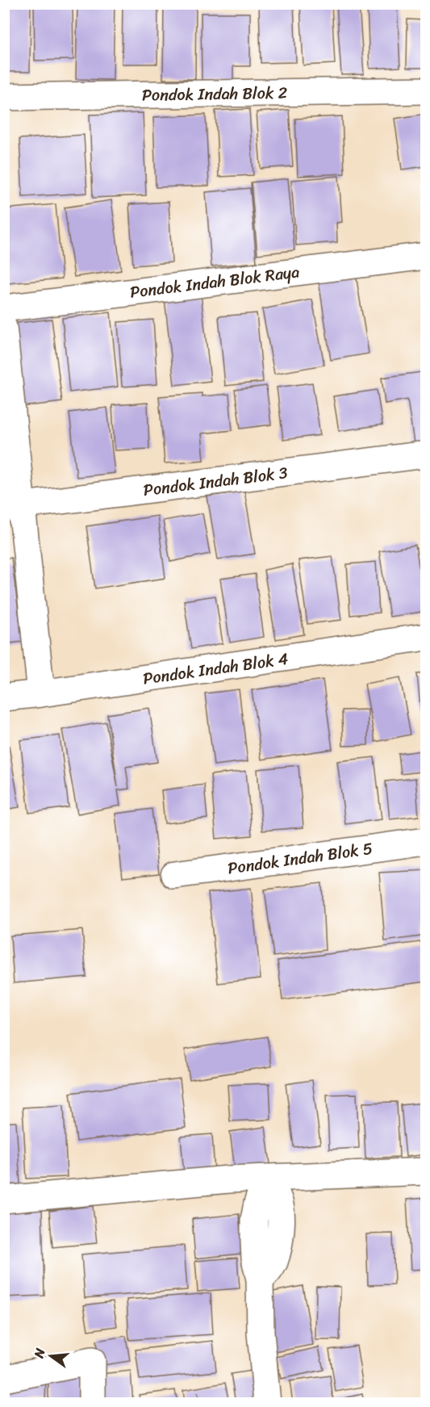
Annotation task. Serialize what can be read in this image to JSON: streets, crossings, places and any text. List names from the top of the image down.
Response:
{
  "streets": {
    "street": [
      "Pondok Indah Blok 2",
      "Pondok Indah Blok Raya",
      "Pondok Indah Blok 3",
      "Pondok Indah Blok 4",
      "Pondok Indah Blok 5"
    ]
  },
  "north": "left"
}
